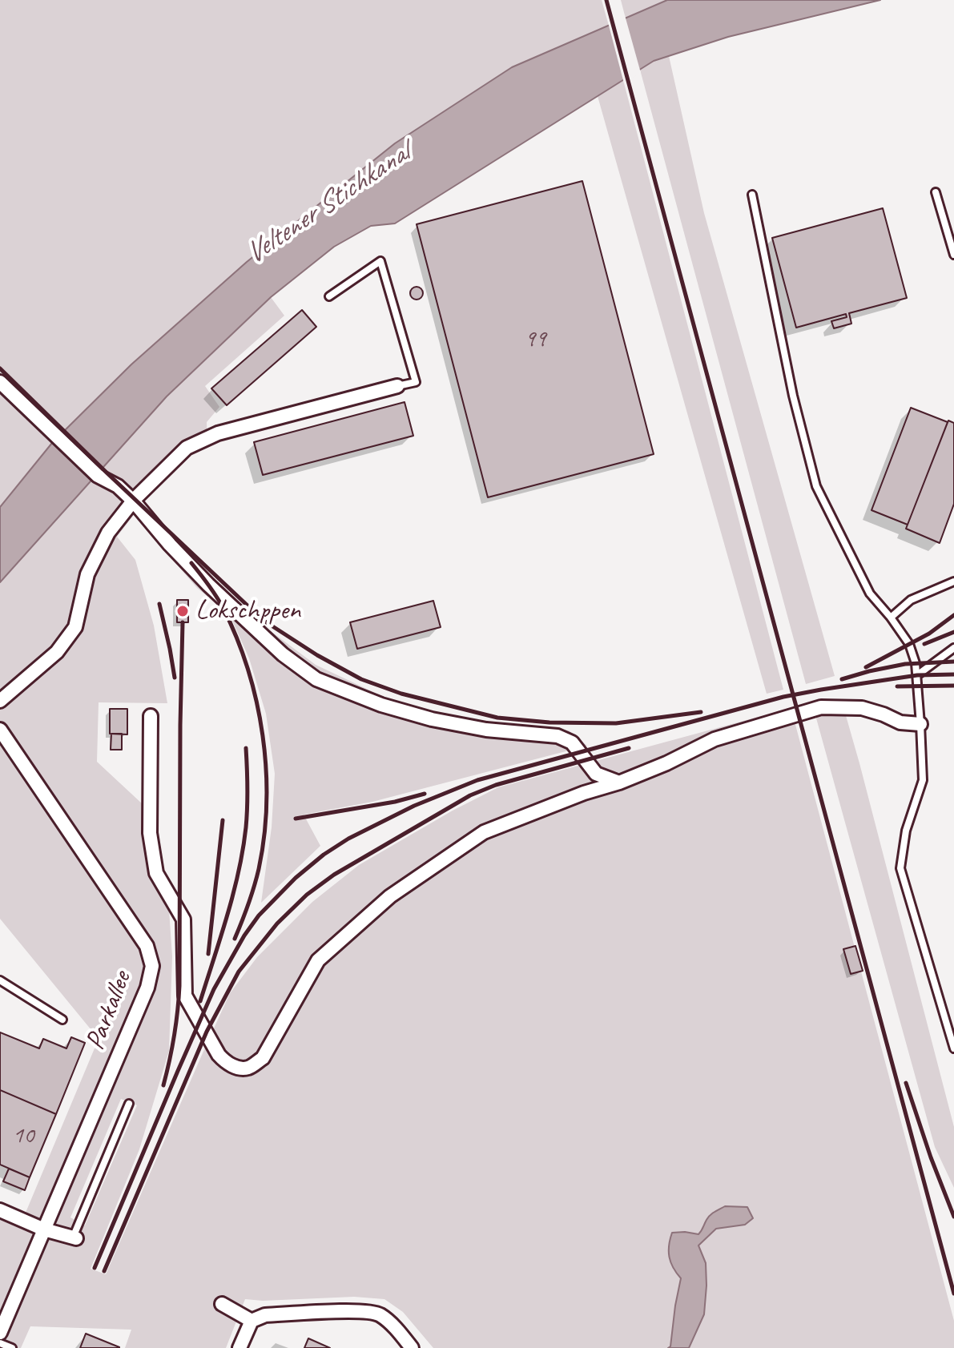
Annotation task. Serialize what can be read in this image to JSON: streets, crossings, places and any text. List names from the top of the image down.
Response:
{
  "streets": {
    "street": ["Parkallee"]
  },
  "water": ["Veltener Stichkanal"],
  "places": ["Lokschppen"],
  "house_numbers": ["99", "10"]
}
